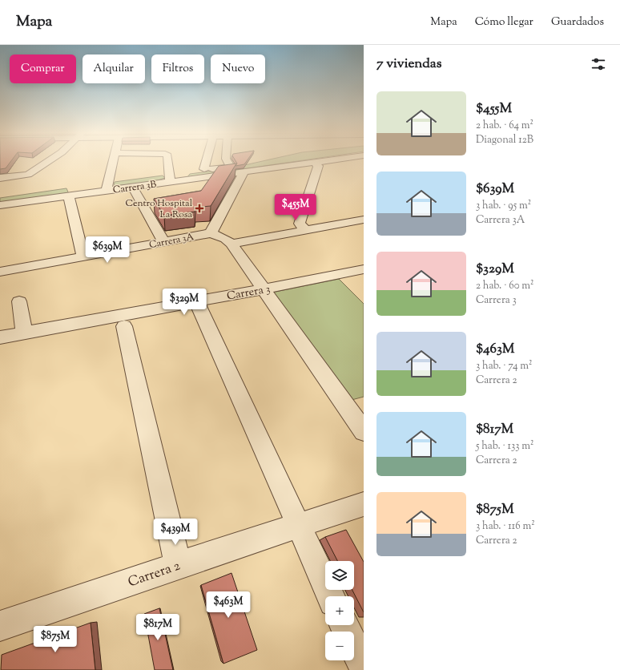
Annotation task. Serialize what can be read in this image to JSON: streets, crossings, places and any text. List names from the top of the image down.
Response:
{
  "streets": {
    "street": [
      "Carrera 3B",
      "Carrera 3A",
      "Carrera 3",
      "Carrera 2"
    ]
  },
  "places": {
    "health": ["Centro Hospital La Rosa"]
  },
  "page": {
    "header": "Mapa",
    "nav": ["Mapa", "Cómo llegar", "Guardados"],
    "heading": "7 viviendas",
    "chip": [
      "Comprar",
      "Alquilar",
      "Filtros",
      "Nuevo"
    ],
    "list": [
      {
        "name": "$455M",
        "note": "2 hab. · 64 m² · Diagonal 12B"
      },
      {
        "name": "$639M",
        "note": "3 hab. · 95 m² · Carrera 3A"
      },
      {
        "name": "$329M",
        "note": "2 hab. · 60 m² · Carrera 3"
      },
      {
        "name": "$463M",
        "note": "3 hab. · 74 m² · Carrera 2"
      },
      {
        "name": "$817M",
        "note": "5 hab. · 133 m² · Carrera 2"
      },
      {
        "name": "$875M",
        "note": "3 hab. · 116 m² · Carrera 2"
      }
    ],
    "price": [
      "$455M",
      "$639M",
      "$329M",
      "$439M",
      "$463M",
      "$817M",
      "$875M"
    ],
    "map_buttons": ["+", "−"]
  }
}
